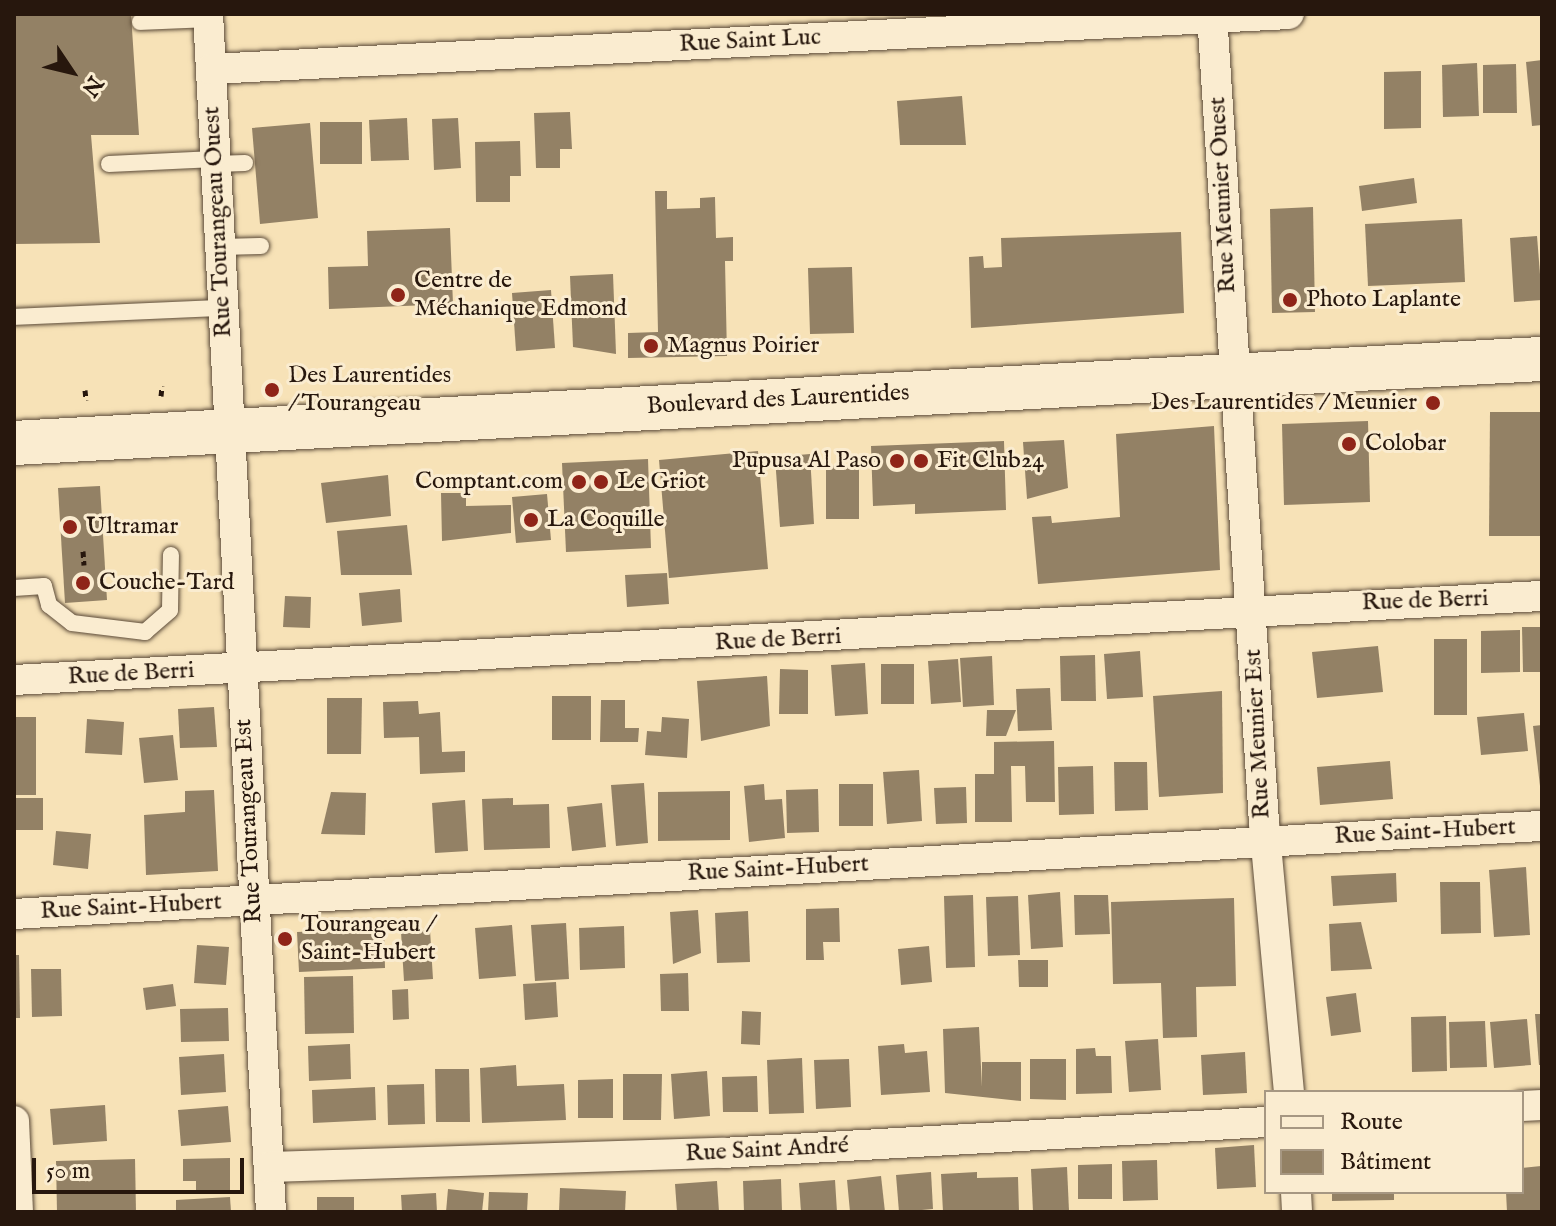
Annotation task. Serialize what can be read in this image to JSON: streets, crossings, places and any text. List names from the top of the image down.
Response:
{
  "streets": {
    "main road": ["Boulevard des Laurentides"],
    "street": [
      "Rue Saint Luc",
      "Rue Meunier Ouest",
      "Rue Tourangeau Ouest",
      "Rue de Berri",
      "Rue Meunier Est",
      "Rue Tourangeau Est",
      "Rue Saint-Hubert",
      "Rue Saint André"
    ]
  },
  "crossings": [
    ["Rue Saint Luc", "Rue Meunier Ouest"],
    ["Rue Saint Luc", "Rue Tourangeau Ouest"],
    ["Rue Meunier Ouest", "Boulevard des Laurentides"],
    ["Rue Meunier Ouest", "Rue Meunier Est"],
    ["Rue Tourangeau Ouest", "Boulevard des Laurentides"],
    ["Rue Tourangeau Ouest", "Rue Tourangeau Est"],
    ["Boulevard des Laurentides", "Rue Meunier Est"],
    ["Boulevard des Laurentides", "Rue Tourangeau Est"],
    ["Rue de Berri", "Rue Meunier Est"],
    ["Rue de Berri", "Rue Tourangeau Est"],
    ["Rue Meunier Est", "Rue Saint-Hubert"],
    ["Rue Tourangeau Est", "Rue Saint-Hubert"],
    ["Rue Tourangeau Est", "Rue Saint André"]
  ],
  "places": [
    "Centre de Méchanique Edmond",
    "Photo Laplante",
    "Magnus Poirier",
    "Des Laurentides / Tourangeau",
    "Des Laurentides / Meunier",
    "Colobar",
    "Pupusa Al Paso",
    "Fit Club24",
    "Comptant.com",
    "Le Griot",
    "La Coquille",
    "Ultramar",
    "Couche-Tard",
    "Tourangeau / Saint-Hubert"
  ],
  "legend": ["Route", "Bâtiment"],
  "scale_bar": "50 m",
  "north": "bottom right"
}
